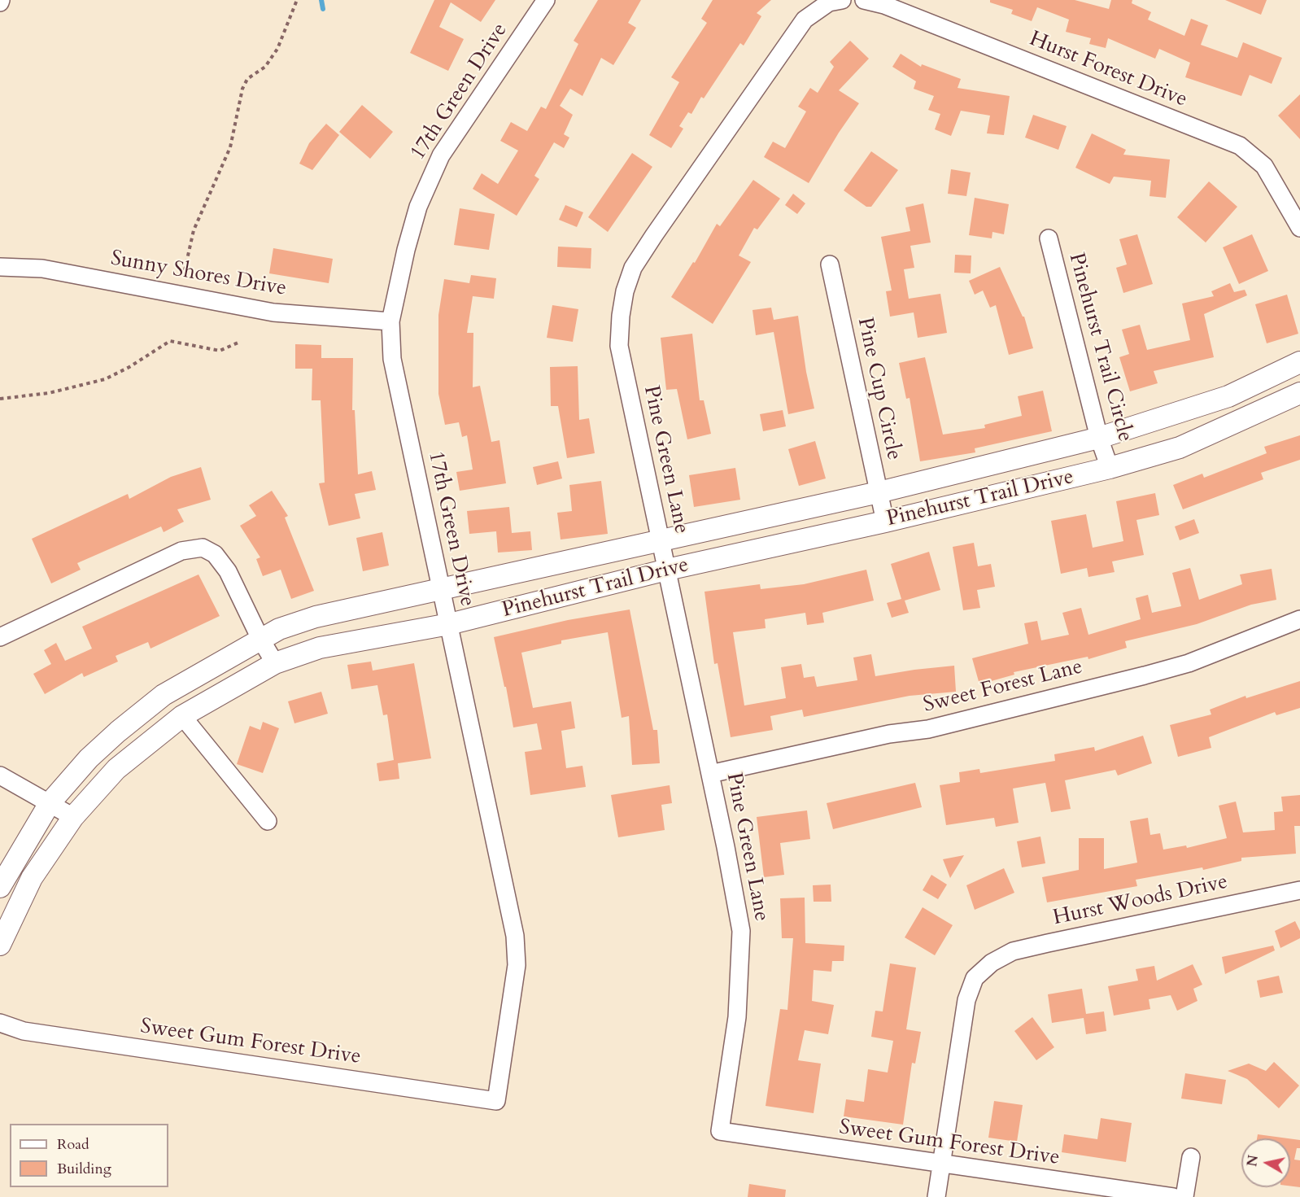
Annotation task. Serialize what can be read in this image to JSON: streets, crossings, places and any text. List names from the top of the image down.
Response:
{
  "streets": {
    "street": [
      "Hurst Forest Drive",
      "17th Green Drive",
      "Sunny Shores Drive",
      "Pinehurst Trail Circle",
      "Pine Cup Circle",
      "Pine Green Lane",
      "Pinehurst Trail Drive",
      "Sweet Forest Lane",
      "Hurst Woods Drive",
      "Sweet Gum Forest Drive"
    ]
  },
  "crossings": [
    ["17th Green Drive", "Sunny Shores Drive"],
    ["17th Green Drive", "Pinehurst Trail Drive"],
    ["17th Green Drive", "Sweet Gum Forest Drive"],
    ["Pinehurst Trail Circle", "Pinehurst Trail Drive"],
    ["Pine Cup Circle", "Pinehurst Trail Drive"],
    ["Pine Green Lane", "Pinehurst Trail Drive"],
    ["Pine Green Lane", "Sweet Forest Lane"],
    ["Pine Green Lane", "Sweet Gum Forest Drive"],
    ["Hurst Woods Drive", "Sweet Gum Forest Drive"]
  ],
  "legend": ["Road", "Building"],
  "north": "left"
}
